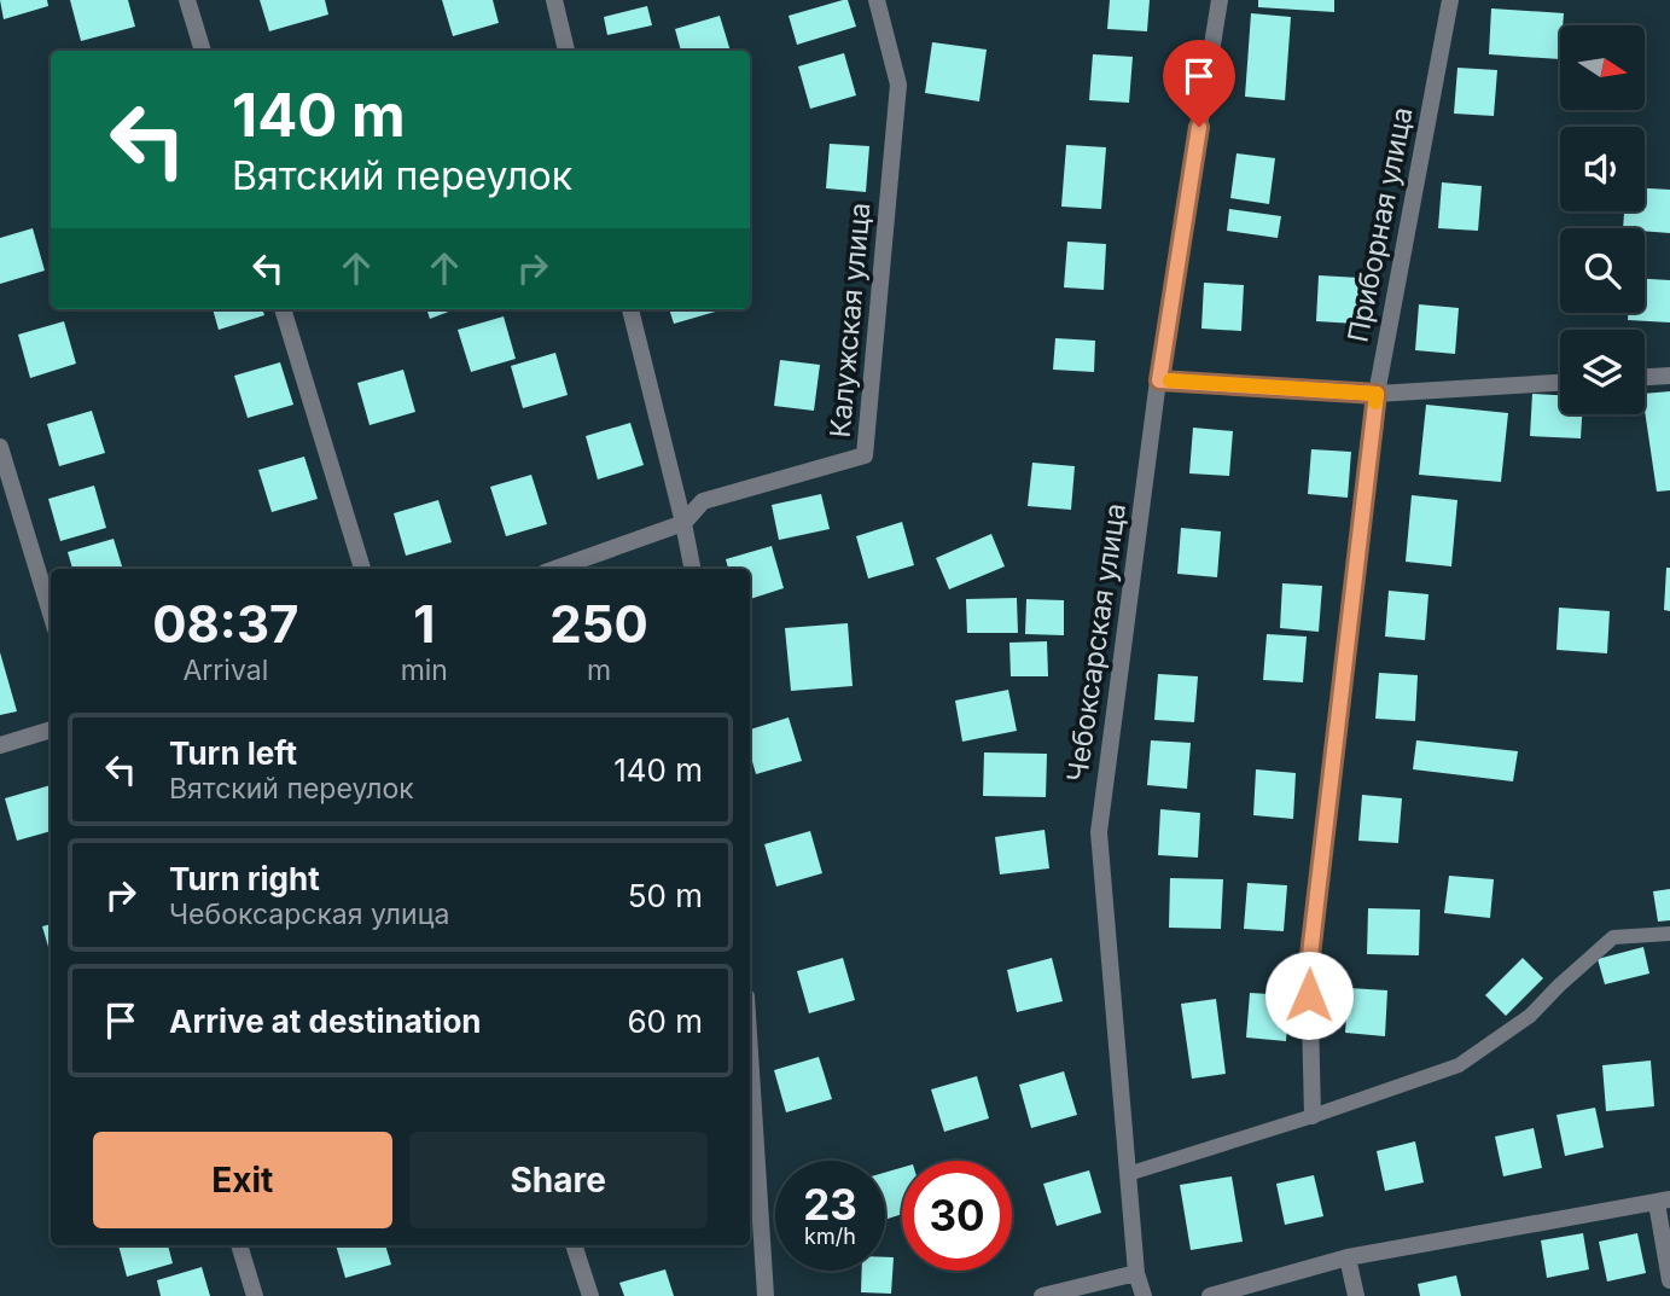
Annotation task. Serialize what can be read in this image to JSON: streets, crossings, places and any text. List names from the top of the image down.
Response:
{
  "streets": {
    "street": ["Приборная улица", "Калужская улица", "Чебоксарская улица"]
  },
  "north": "right",
  "page": {
    "turn": ["140 m", "Вятский переулок"],
    "eta": [
      "08:37",
      "Arrival",
      "1",
      "min",
      "250",
      "m"
    ],
    "list": [
      {
        "name": "Turn left",
        "note": "Вятский переулок",
        "value": "140 m"
      },
      {
        "name": "Turn right",
        "note": "Чебоксарская улица",
        "value": "50 m"
      },
      {
        "name": "Arrive at destination",
        "value": "60 m"
      }
    ],
    "buttons": ["Exit", "Share"],
    "speed": "23 km/h",
    "limit": "30"
  }
}
